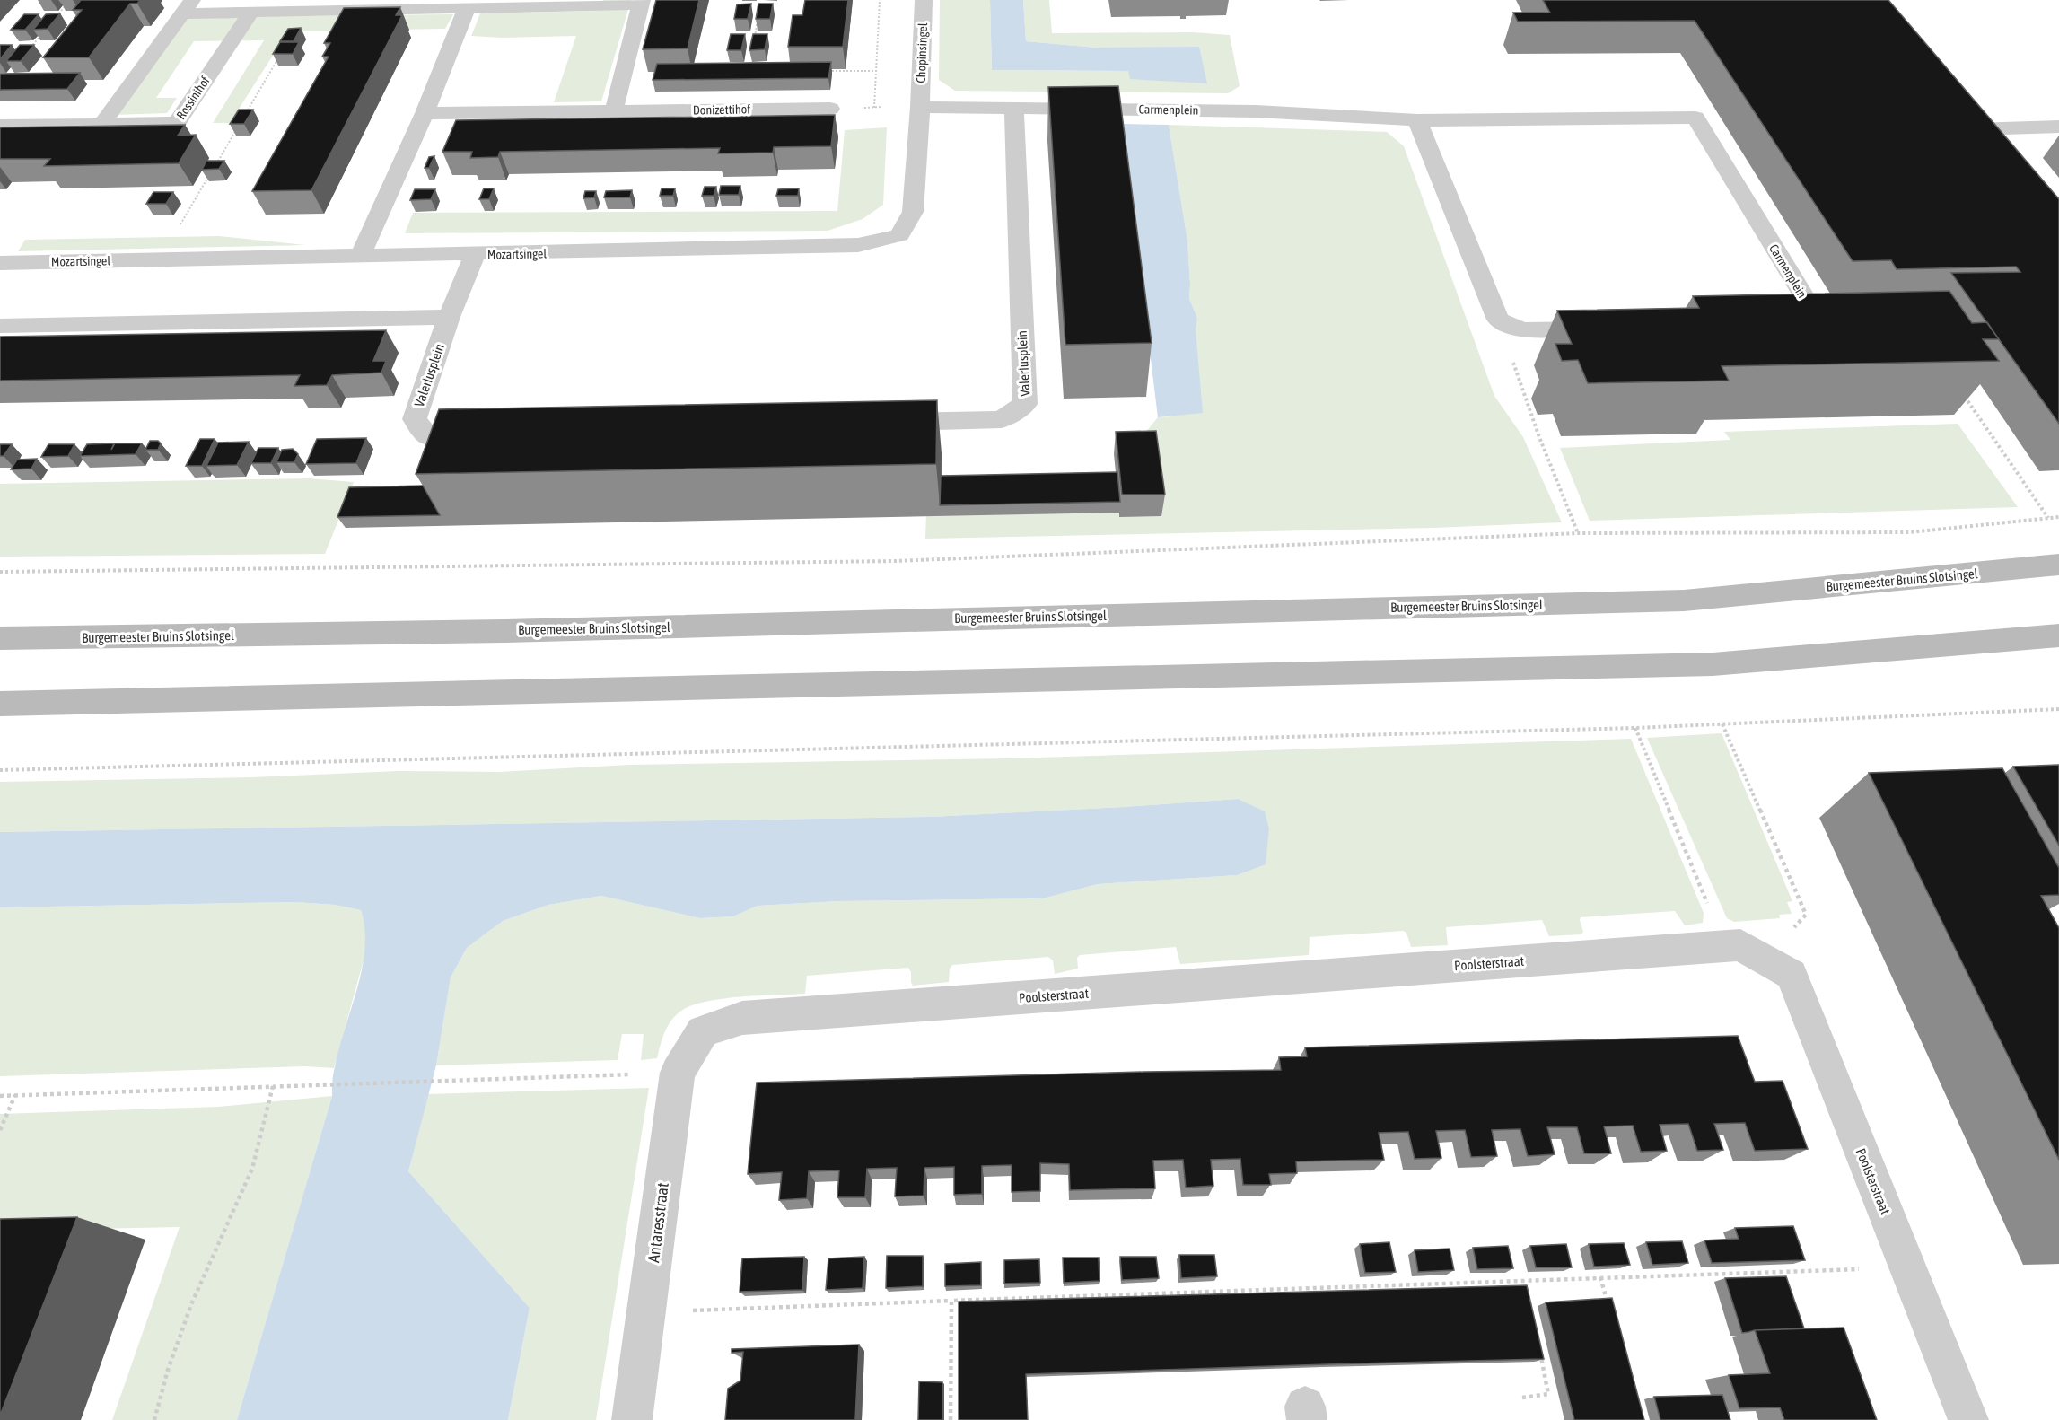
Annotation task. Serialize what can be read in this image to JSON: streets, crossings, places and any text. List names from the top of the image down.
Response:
{
  "streets": {
    "main road": ["Burgemeester Bruins Slotsingel"],
    "street": [
      "Chopinsingel",
      "Rossinihof",
      "Donizettihof",
      "Carmenplein",
      "Mozartsingel",
      "Valeriusplein",
      "Poolsterstraat",
      "Antaresstraat"
    ]
  },
  "crossings": [
    ["Chopinsingel", "Carmenplein"],
    ["Chopinsingel", "Mozartsingel"],
    ["Carmenplein", "Mozartsingel"],
    ["Carmenplein", "Valeriusplein"],
    ["Mozartsingel", "Valeriusplein"],
    ["Poolsterstraat", "Antaresstraat"]
  ]
}
